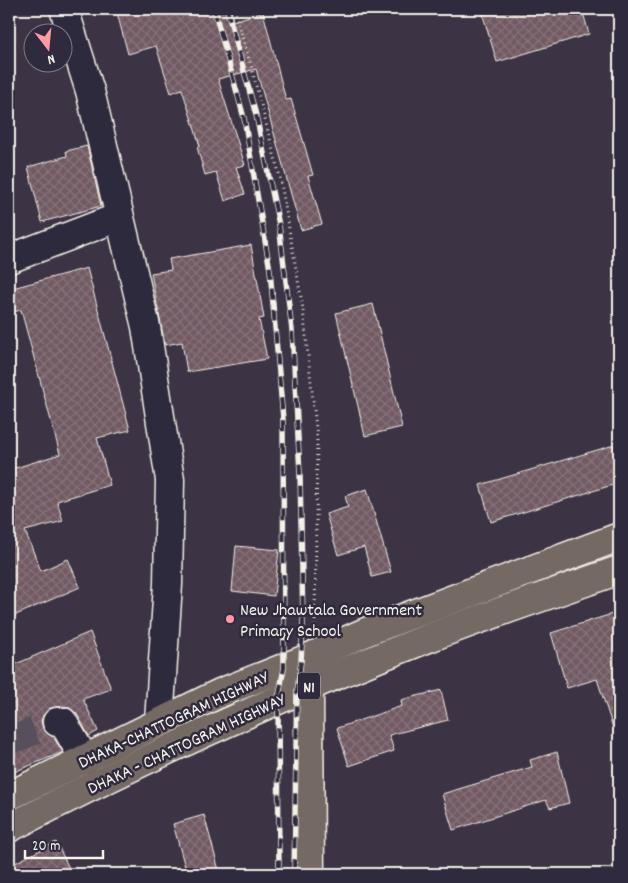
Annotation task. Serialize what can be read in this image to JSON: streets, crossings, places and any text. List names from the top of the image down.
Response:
{
  "streets": {
    "main road": ["N1", "DHAKA-CHATTOGRAM HIGHWAY", "DHAKA - CHATTOGRAM HIGHWAY"]
  },
  "places": ["New Jhawtala Government Primary School"],
  "scale_bar": "20 m",
  "north": "bottom"
}
